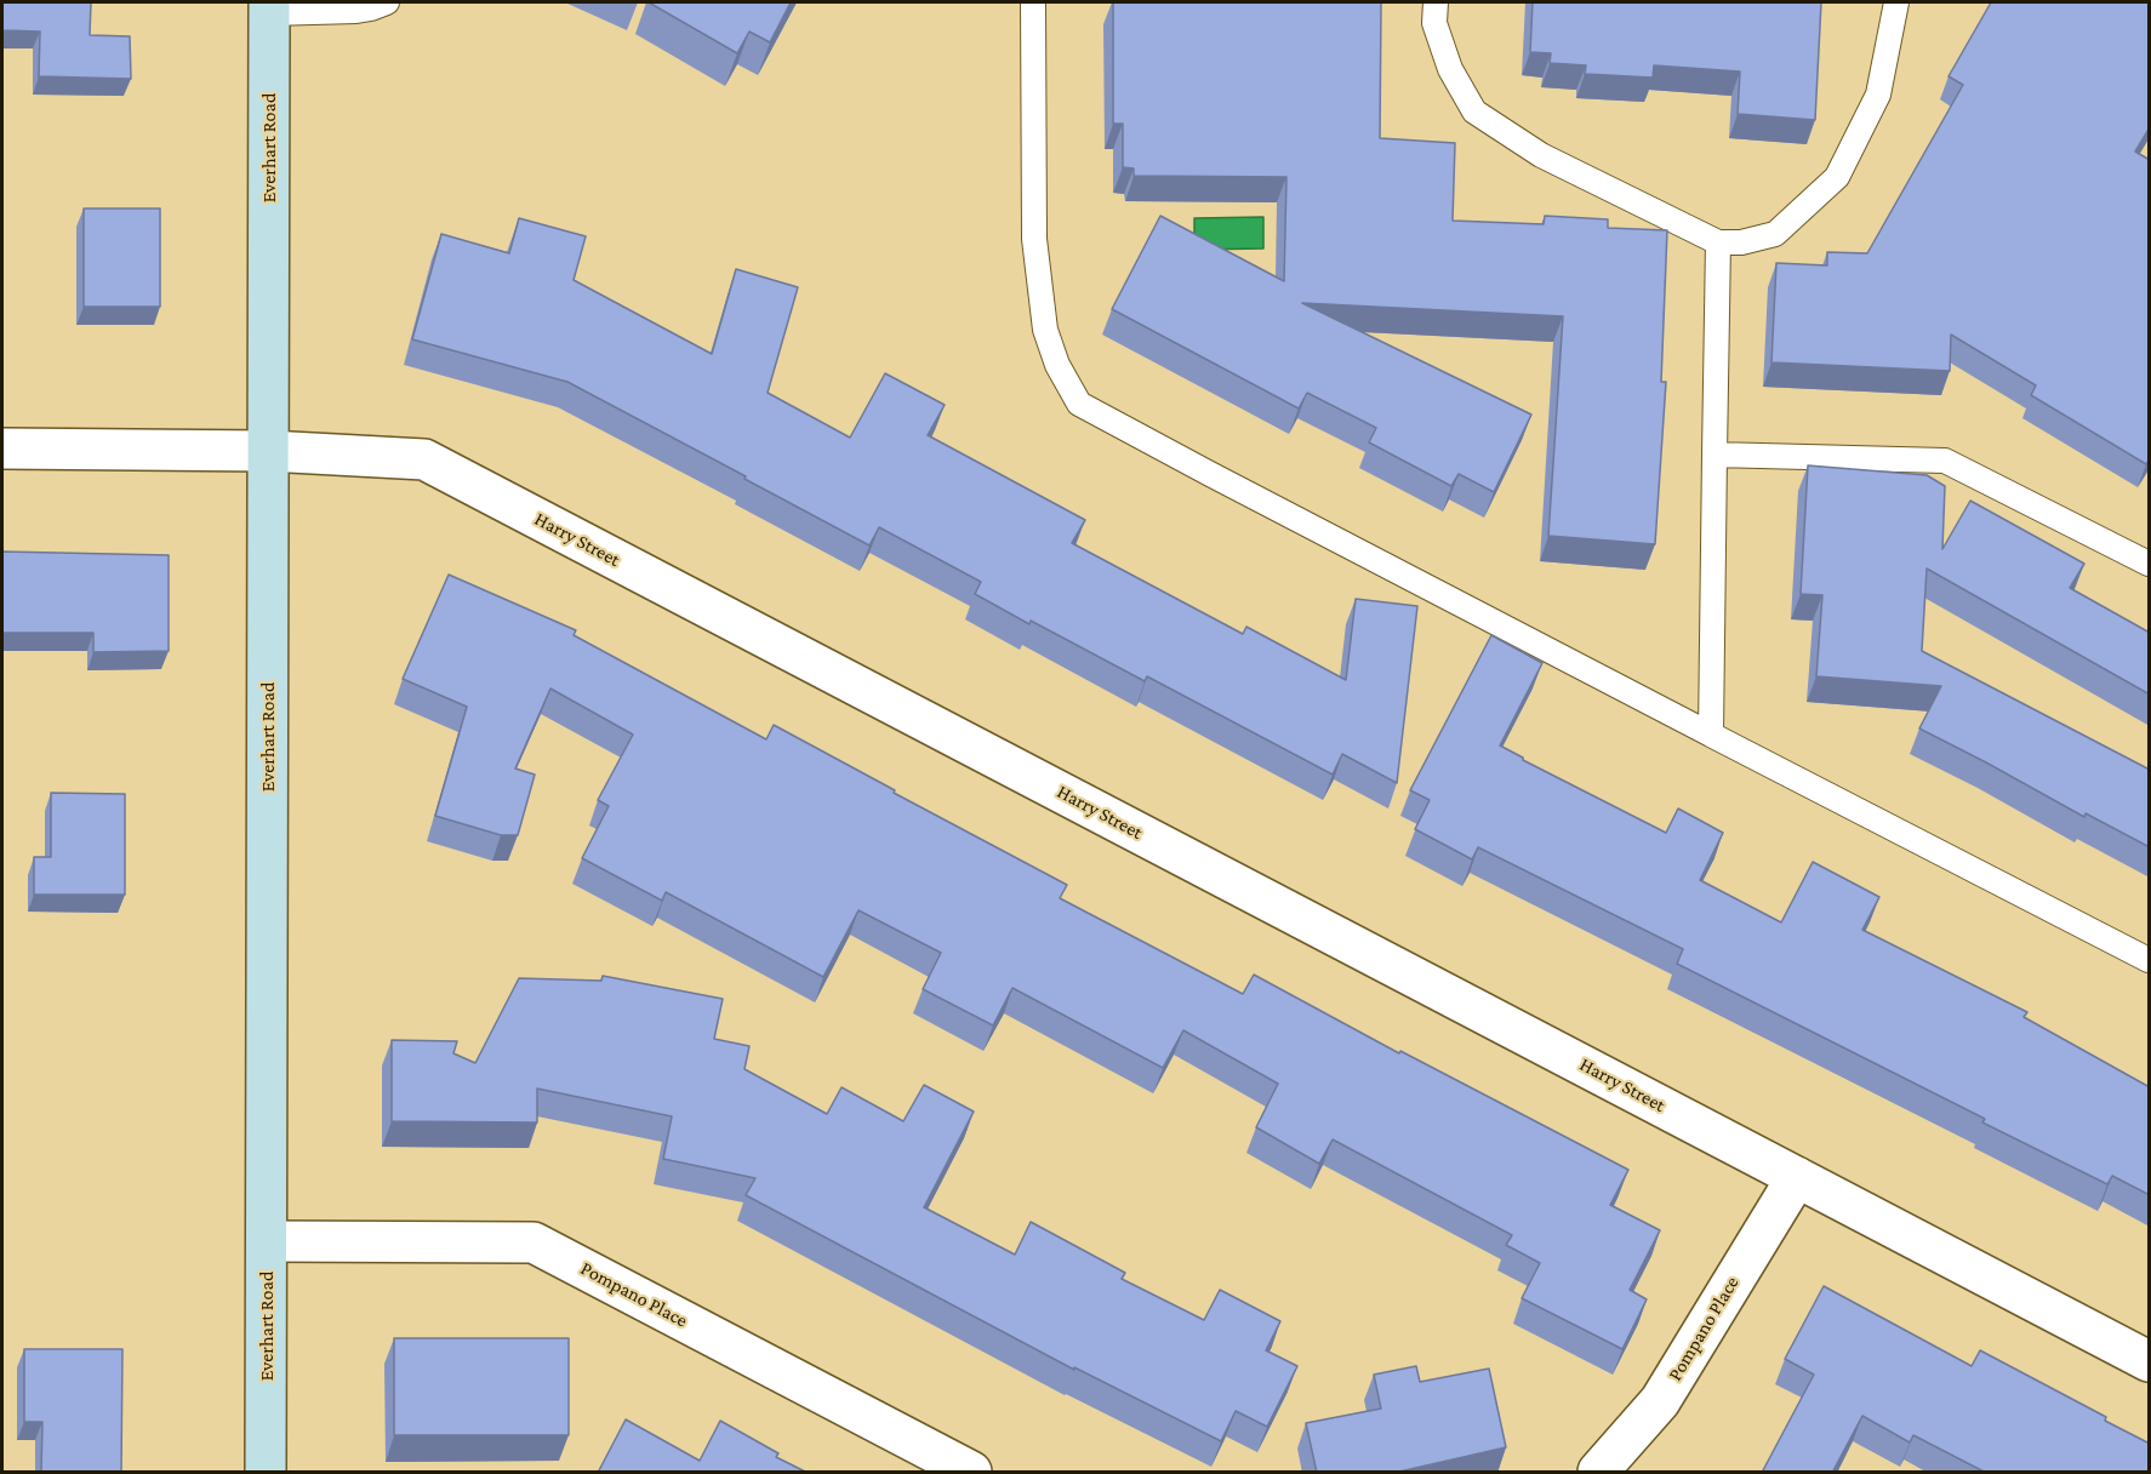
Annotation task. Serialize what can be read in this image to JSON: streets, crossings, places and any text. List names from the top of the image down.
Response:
{
  "streets": {
    "main road": ["Everhart Road"],
    "street": ["Harry Street", "Pompano Place"]
  },
  "crossings": [
    ["Everhart Road", "Harry Street"],
    ["Everhart Road", "Pompano Place"],
    ["Harry Street", "Pompano Place"]
  ]
}
